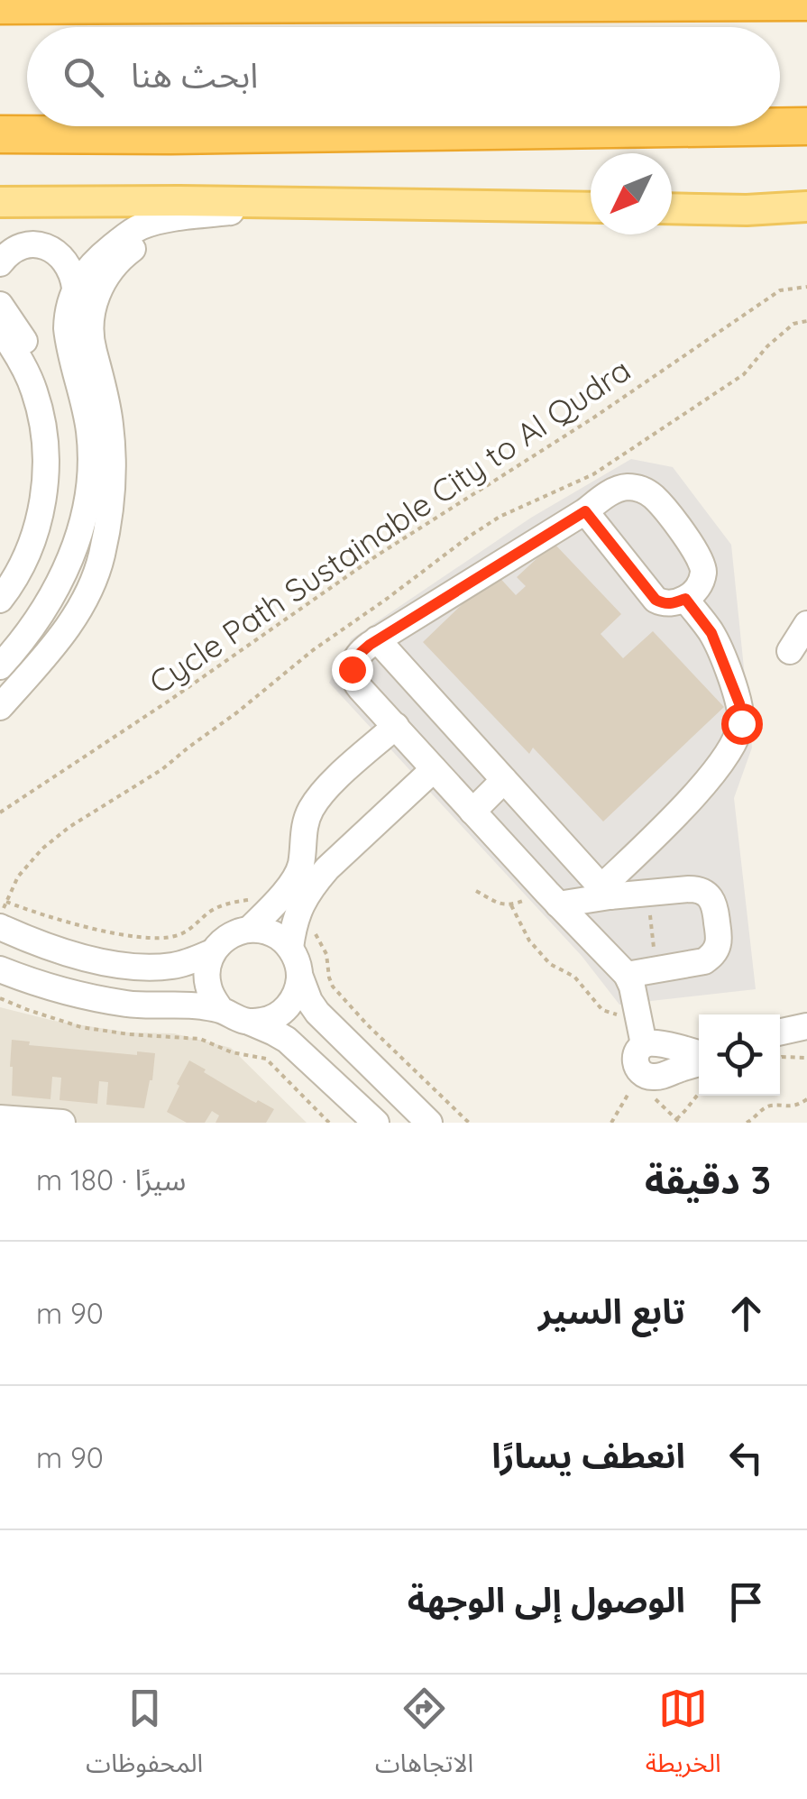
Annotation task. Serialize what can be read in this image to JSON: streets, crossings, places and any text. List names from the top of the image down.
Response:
{
  "streets": {
    "path": ["Cycle Path Sustainable City to Al Qudra"]
  },
  "north": "bottom left",
  "page": {
    "search": "ابحث هنا",
    "heading": ["3 دقيقة", "سيرًا · 180 m"],
    "list": [
      ["تابع السير", "90 m"],
      ["انعطف يسارًا", "90 m"],
      "الوصول إلى الوجهة"
    ],
    "nav": ["الخريطة", "الاتجاهات", "المحفوظات"]
  }
}
